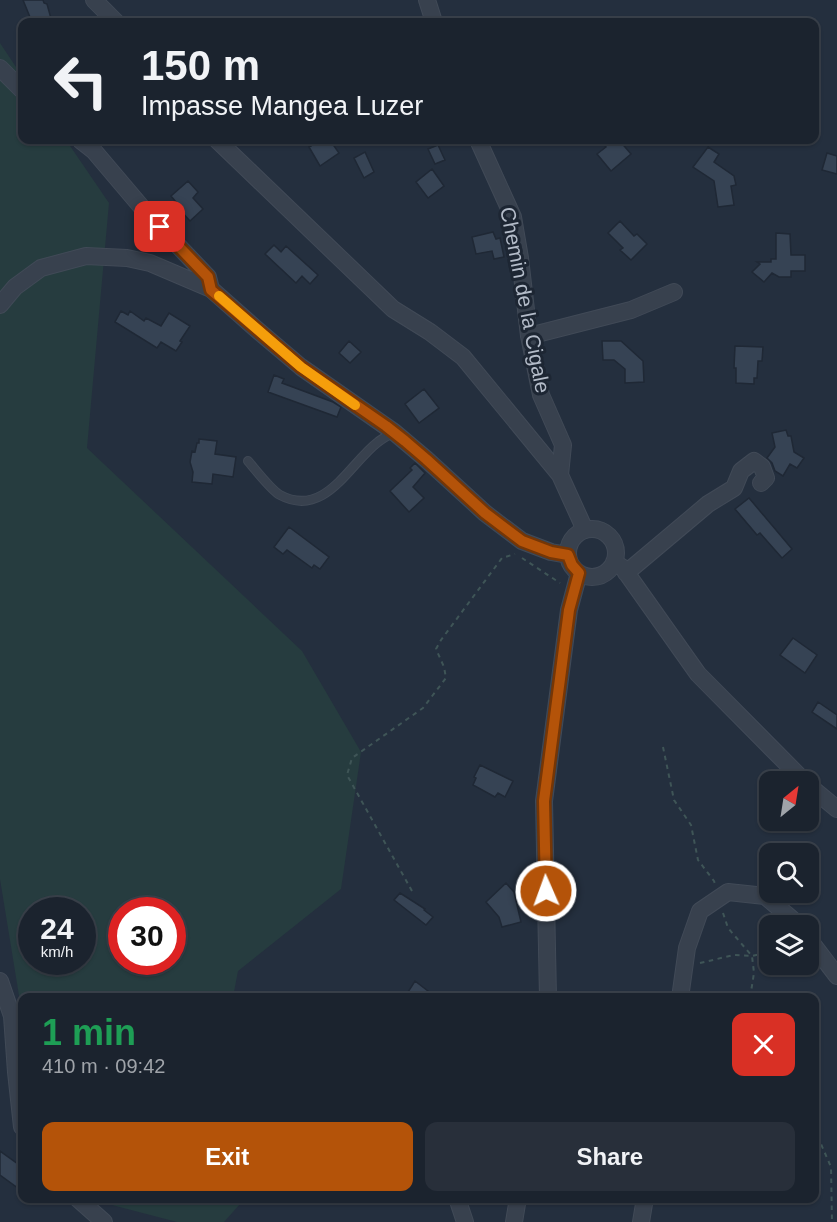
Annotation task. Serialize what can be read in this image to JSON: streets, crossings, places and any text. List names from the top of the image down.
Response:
{
  "streets": {
    "street": ["Chemin de la Cigale"]
  },
  "north": "top right",
  "page": {
    "turn": ["150 m", "Impasse Mangea Luzer"],
    "speed": "24 km/h",
    "limit": "30",
    "heading": ["1 min", "410 m · 09:42"],
    "buttons": ["Exit", "Share"]
  }
}
